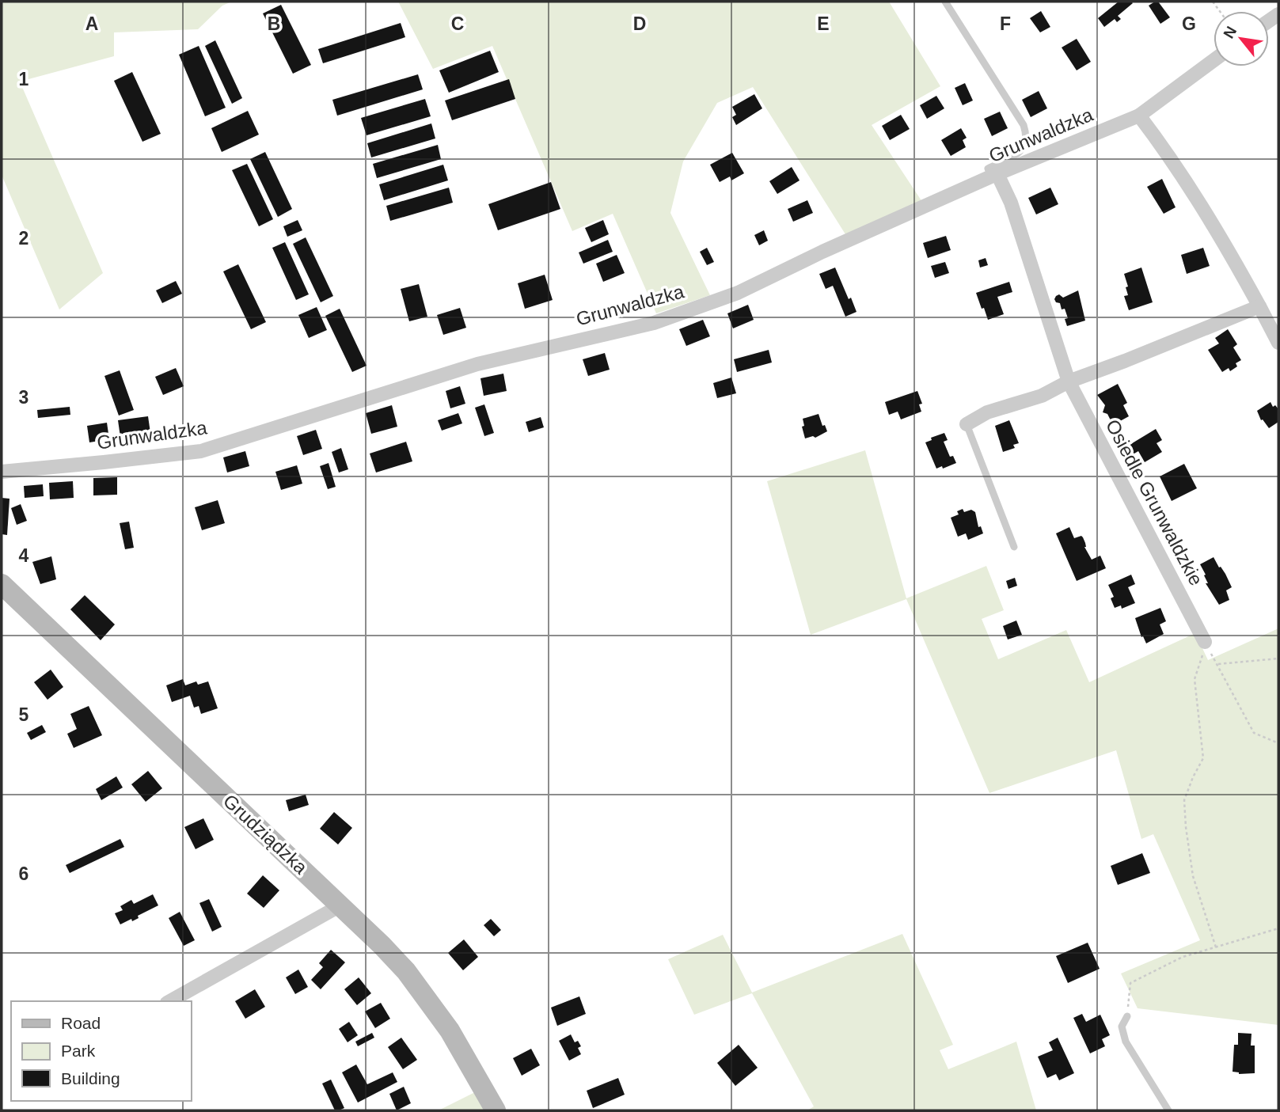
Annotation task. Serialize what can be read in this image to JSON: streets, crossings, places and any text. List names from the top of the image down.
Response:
{
  "streets": {
    "street": ["Grunwaldzka", "Osiedle Grunwaldzkie", "Grudziądzka"]
  },
  "crossings": [
    ["Grunwaldzka", "Osiedle Grunwaldzkie"]
  ],
  "legend": ["Road", "Park", "Building"],
  "north": "top left",
  "grid": {
    "columns": [
      "A",
      "B",
      "C",
      "D",
      "E",
      "F",
      "G"
    ],
    "rows": [
      "1",
      "2",
      "3",
      "4",
      "5",
      "6"
    ]
  }
}
